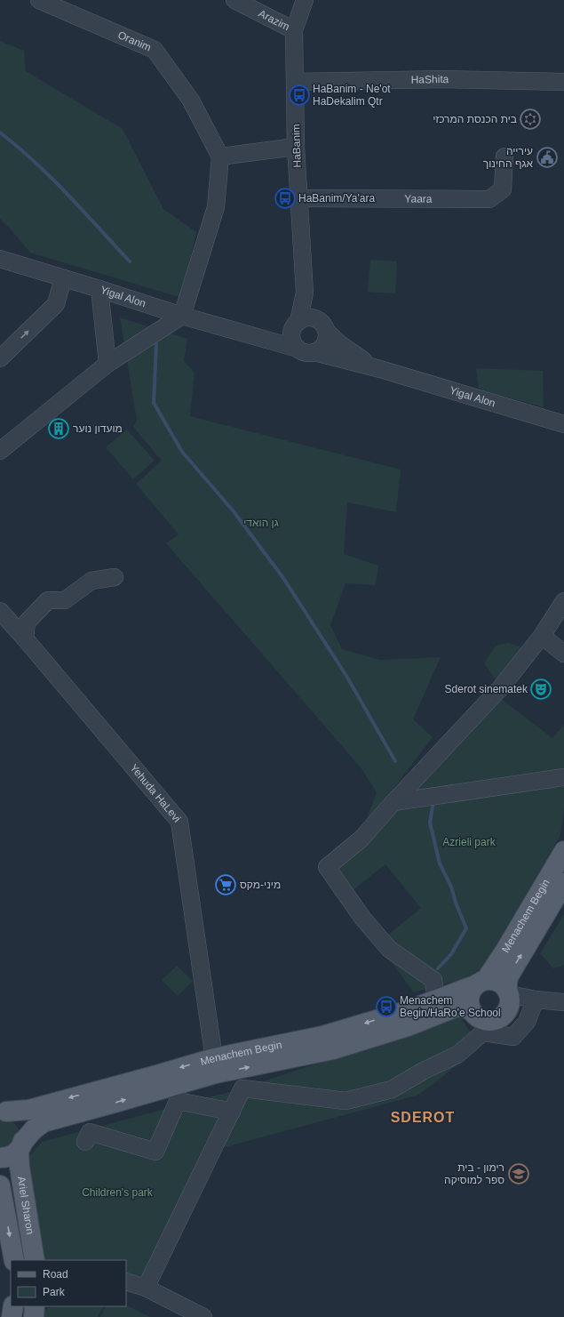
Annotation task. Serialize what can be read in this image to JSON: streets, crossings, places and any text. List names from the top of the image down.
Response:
{
  "streets": {
    "main road": ["Menachem Begin", "Ariel Sharon"],
    "street": [
      "Arazim",
      "Oranim",
      "HaShita",
      "HaBanim",
      "Yaara",
      "Yigal Alon",
      "Yehuda HaLevi"
    ]
  },
  "crossings": [
    ["Arazim", "HaBanim"],
    ["HaShita", "HaBanim"],
    ["HaBanim", "Yaara"],
    ["HaBanim", "Yigal Alon"],
    ["Yehuda HaLevi", "Menachem Begin"],
    ["Menachem Begin", "Ariel Sharon"]
  ],
  "districts": ["SDEROT"],
  "parks": ["גן הואדי", "Azrieli park", "Children's park"],
  "places": {
    "bus stop": ["HaBanim - Ne'ot HaDekalim Qtr", "HaBanim/Ya'ara", "Menachem Begin/HaRo'e School"],
    "synagogue": ["בית הכנסת המרכזי"],
    "public building": ["עירייה אגף החינוך"],
    "building": ["מועדון נוער"],
    "theatre": ["Sderot sinematek"],
    "supermarket": ["מיני-מקס"],
    "school or university": ["רימון - בית ספר למוסיקה"]
  },
  "legend": ["Road", "Park"]
}
